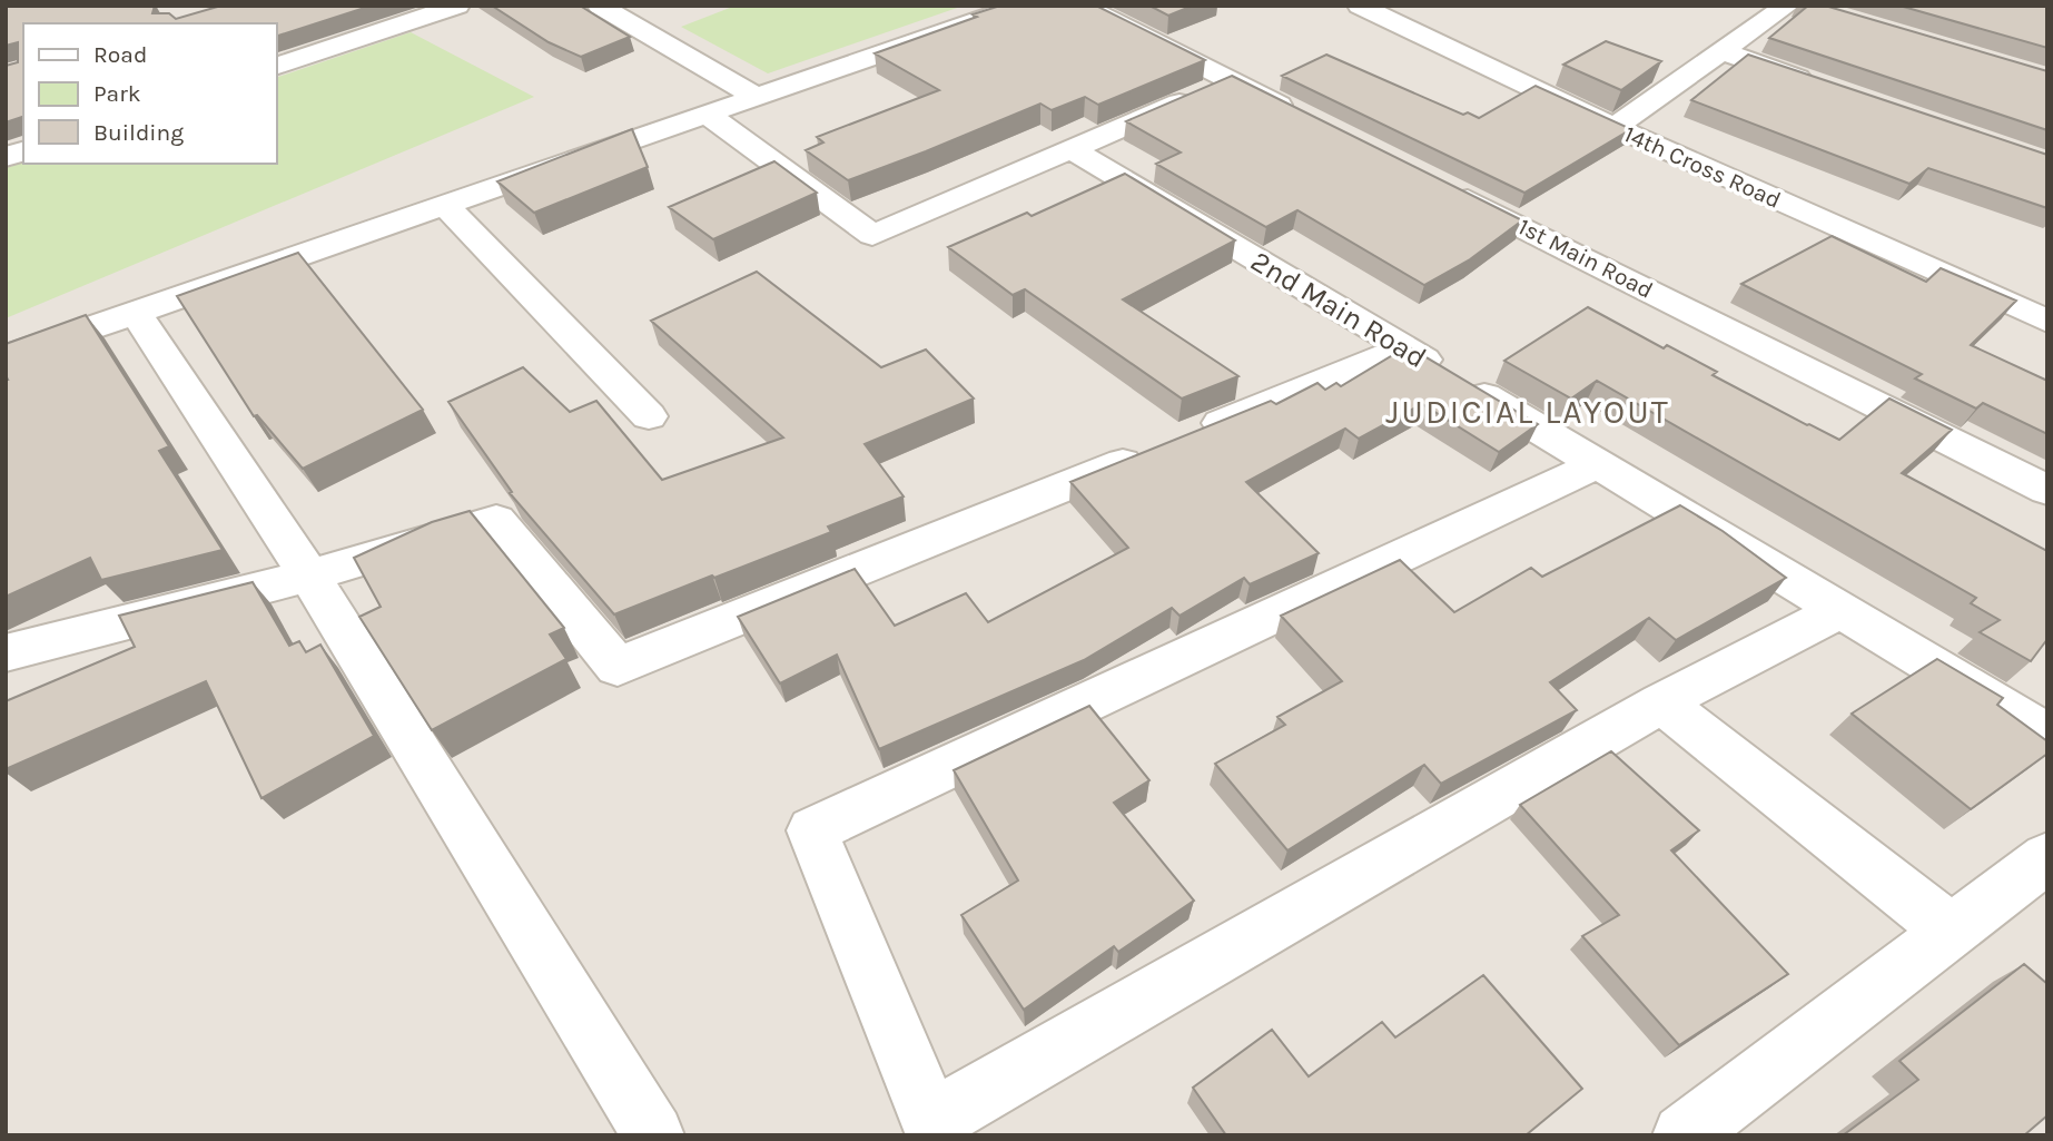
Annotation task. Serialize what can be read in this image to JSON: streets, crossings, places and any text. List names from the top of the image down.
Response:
{
  "streets": {
    "street": ["14th Cross Road", "1st Main Road", "2nd Main Road"]
  },
  "districts": ["JUDICIAL LAYOUT"],
  "legend": ["Road", "Park", "Building"]
}
